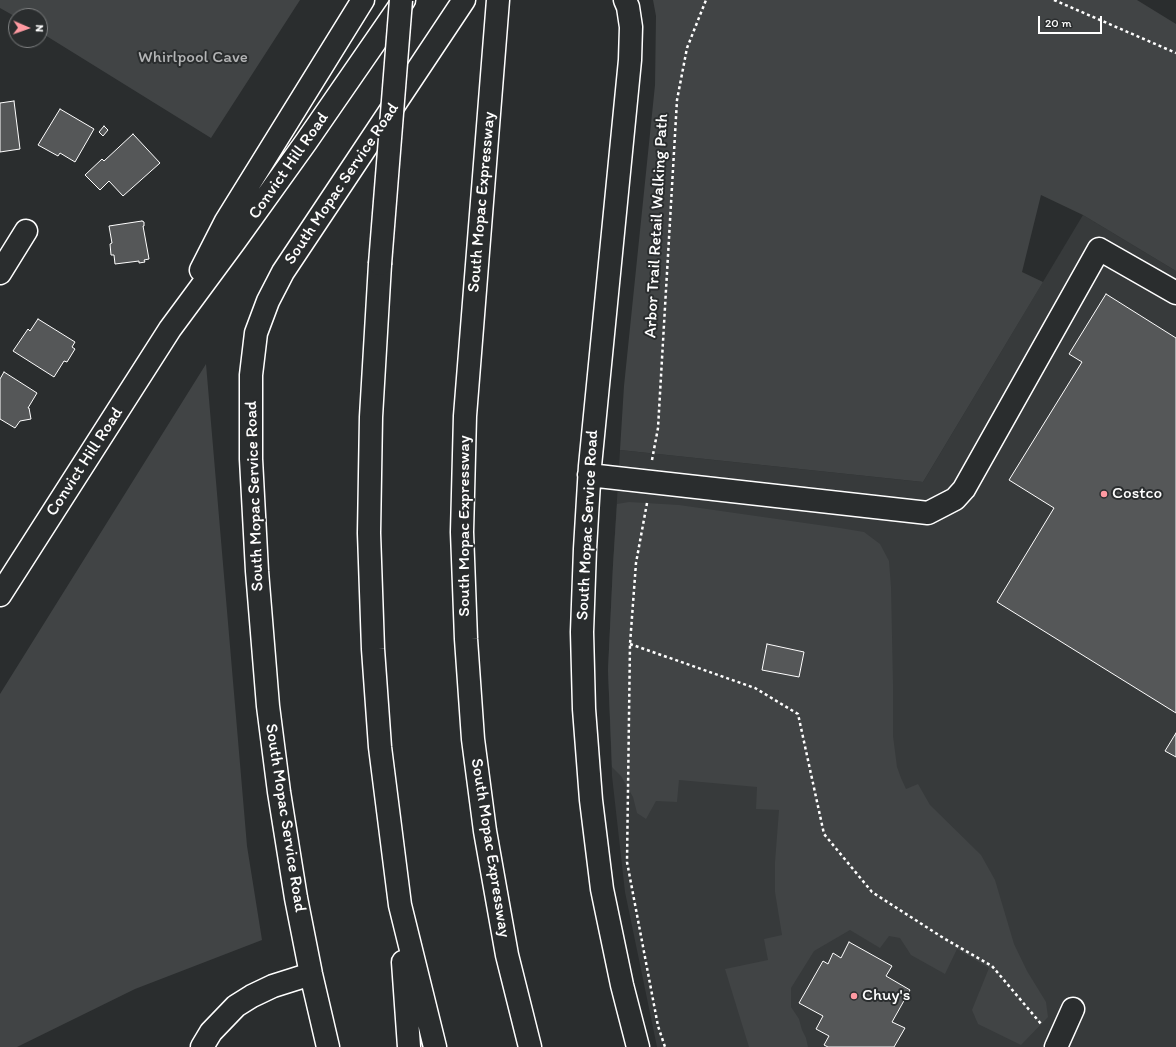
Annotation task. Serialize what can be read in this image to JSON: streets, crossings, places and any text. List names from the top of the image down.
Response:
{
  "streets": {
    "main road": ["Convict Hill Road", "South Mopac Service Road", "South Mopac Expressway"],
    "path": ["Arbor Trail Retail Walking Path"]
  },
  "parks": ["Whirlpool Cave"],
  "places": ["Costco", "Chuy's"],
  "scale_bar": "20 m",
  "north": "right"
}
